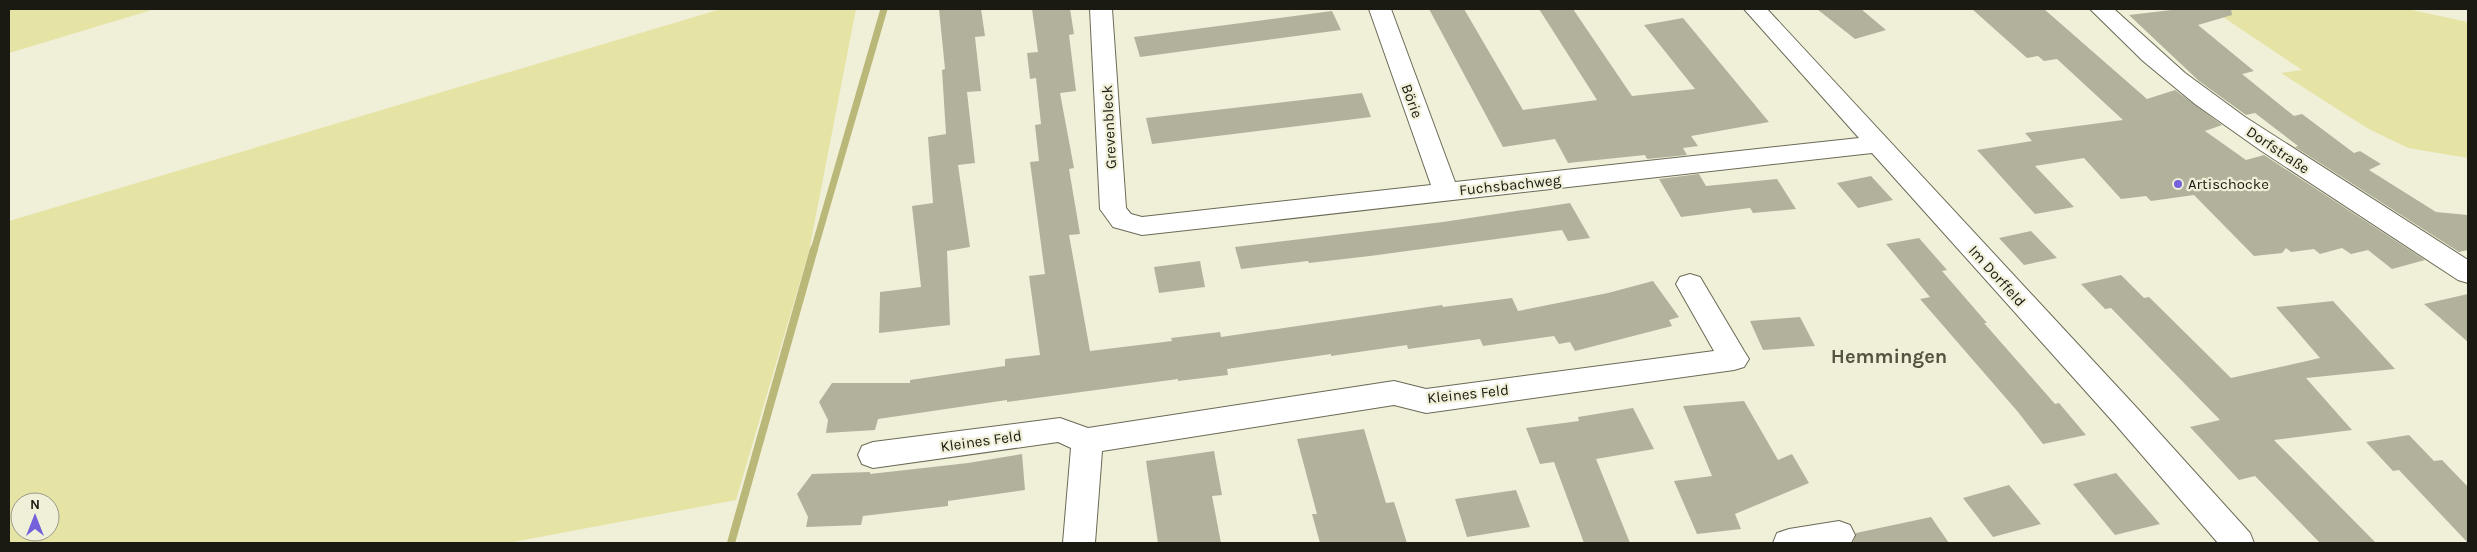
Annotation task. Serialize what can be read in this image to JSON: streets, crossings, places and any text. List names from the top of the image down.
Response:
{
  "streets": {
    "street": [
      "Börie",
      "Grevenbleck",
      "Dorfstraße",
      "Fuchsbachweg",
      "Im Dorffeld",
      "Kleines Feld"
    ]
  },
  "crossings": [
    ["Börie", "Fuchsbachweg"],
    ["Grevenbleck", "Fuchsbachweg"],
    ["Fuchsbachweg", "Im Dorffeld"]
  ],
  "districts": ["Hemmingen"],
  "places": ["Artischocke"],
  "north": "top"
}
